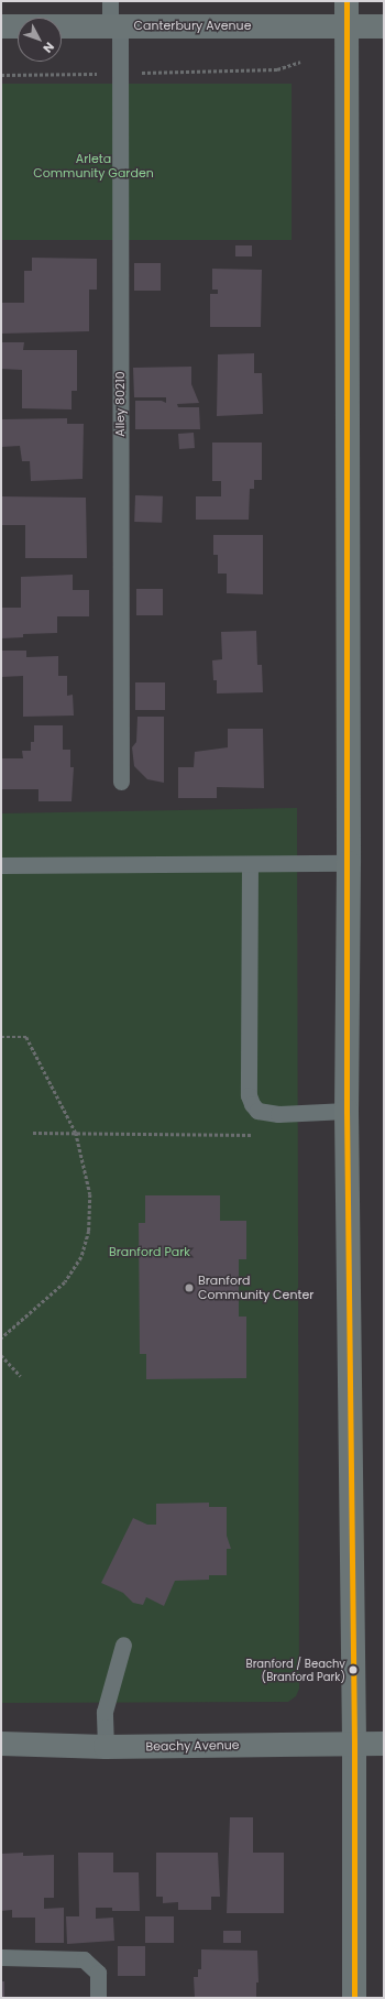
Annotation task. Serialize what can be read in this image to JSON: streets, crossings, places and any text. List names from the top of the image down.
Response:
{
  "streets": {
    "main road": ["Canterbury Avenue", "Beachy Avenue"],
    "lane": ["Alley 80210"]
  },
  "crossings": [
    ["Canterbury Avenue", "Alley 80210"]
  ],
  "parks": ["Arleta Community Garden", "Branford Park"],
  "places": ["Branford Community Center", "Branford / Beachy (Branford Park)"],
  "north": "bottom right"
}
